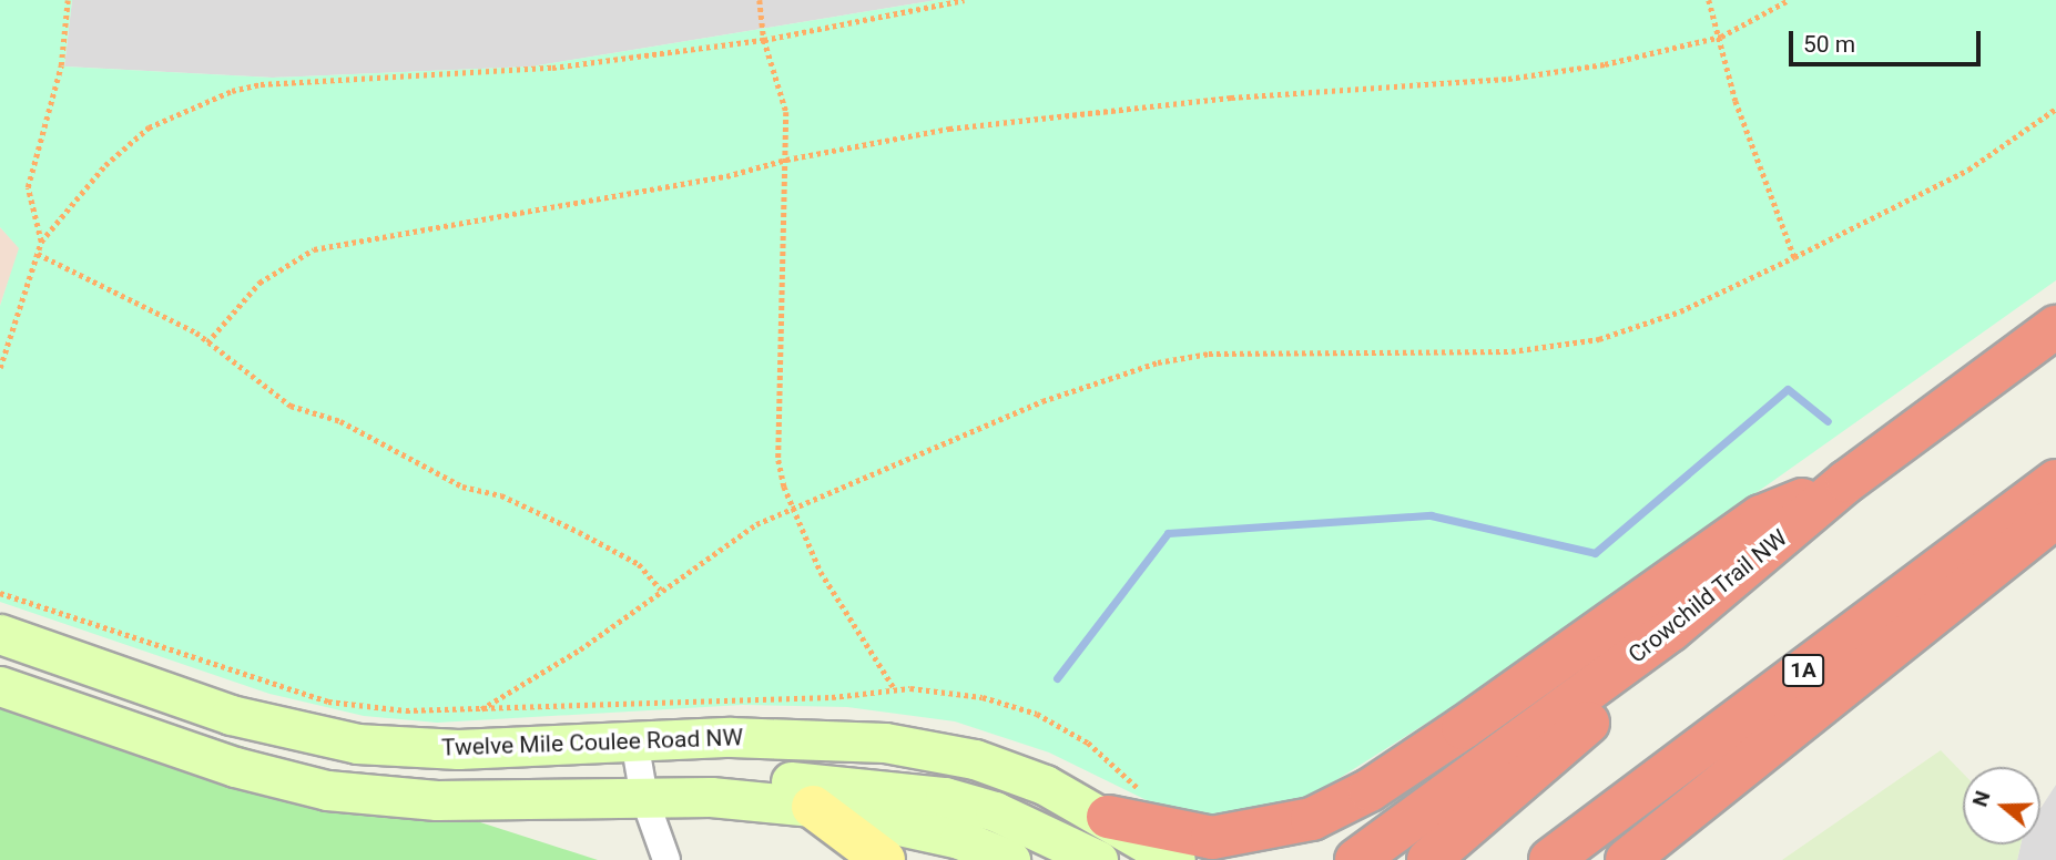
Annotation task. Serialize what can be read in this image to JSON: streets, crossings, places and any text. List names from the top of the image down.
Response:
{
  "streets": {
    "highway": ["Crowchild Trail NW", "1A"],
    "main road": ["Twelve Mile Coulee Road NW"]
  },
  "scale_bar": "50 m",
  "north": "left"
}
